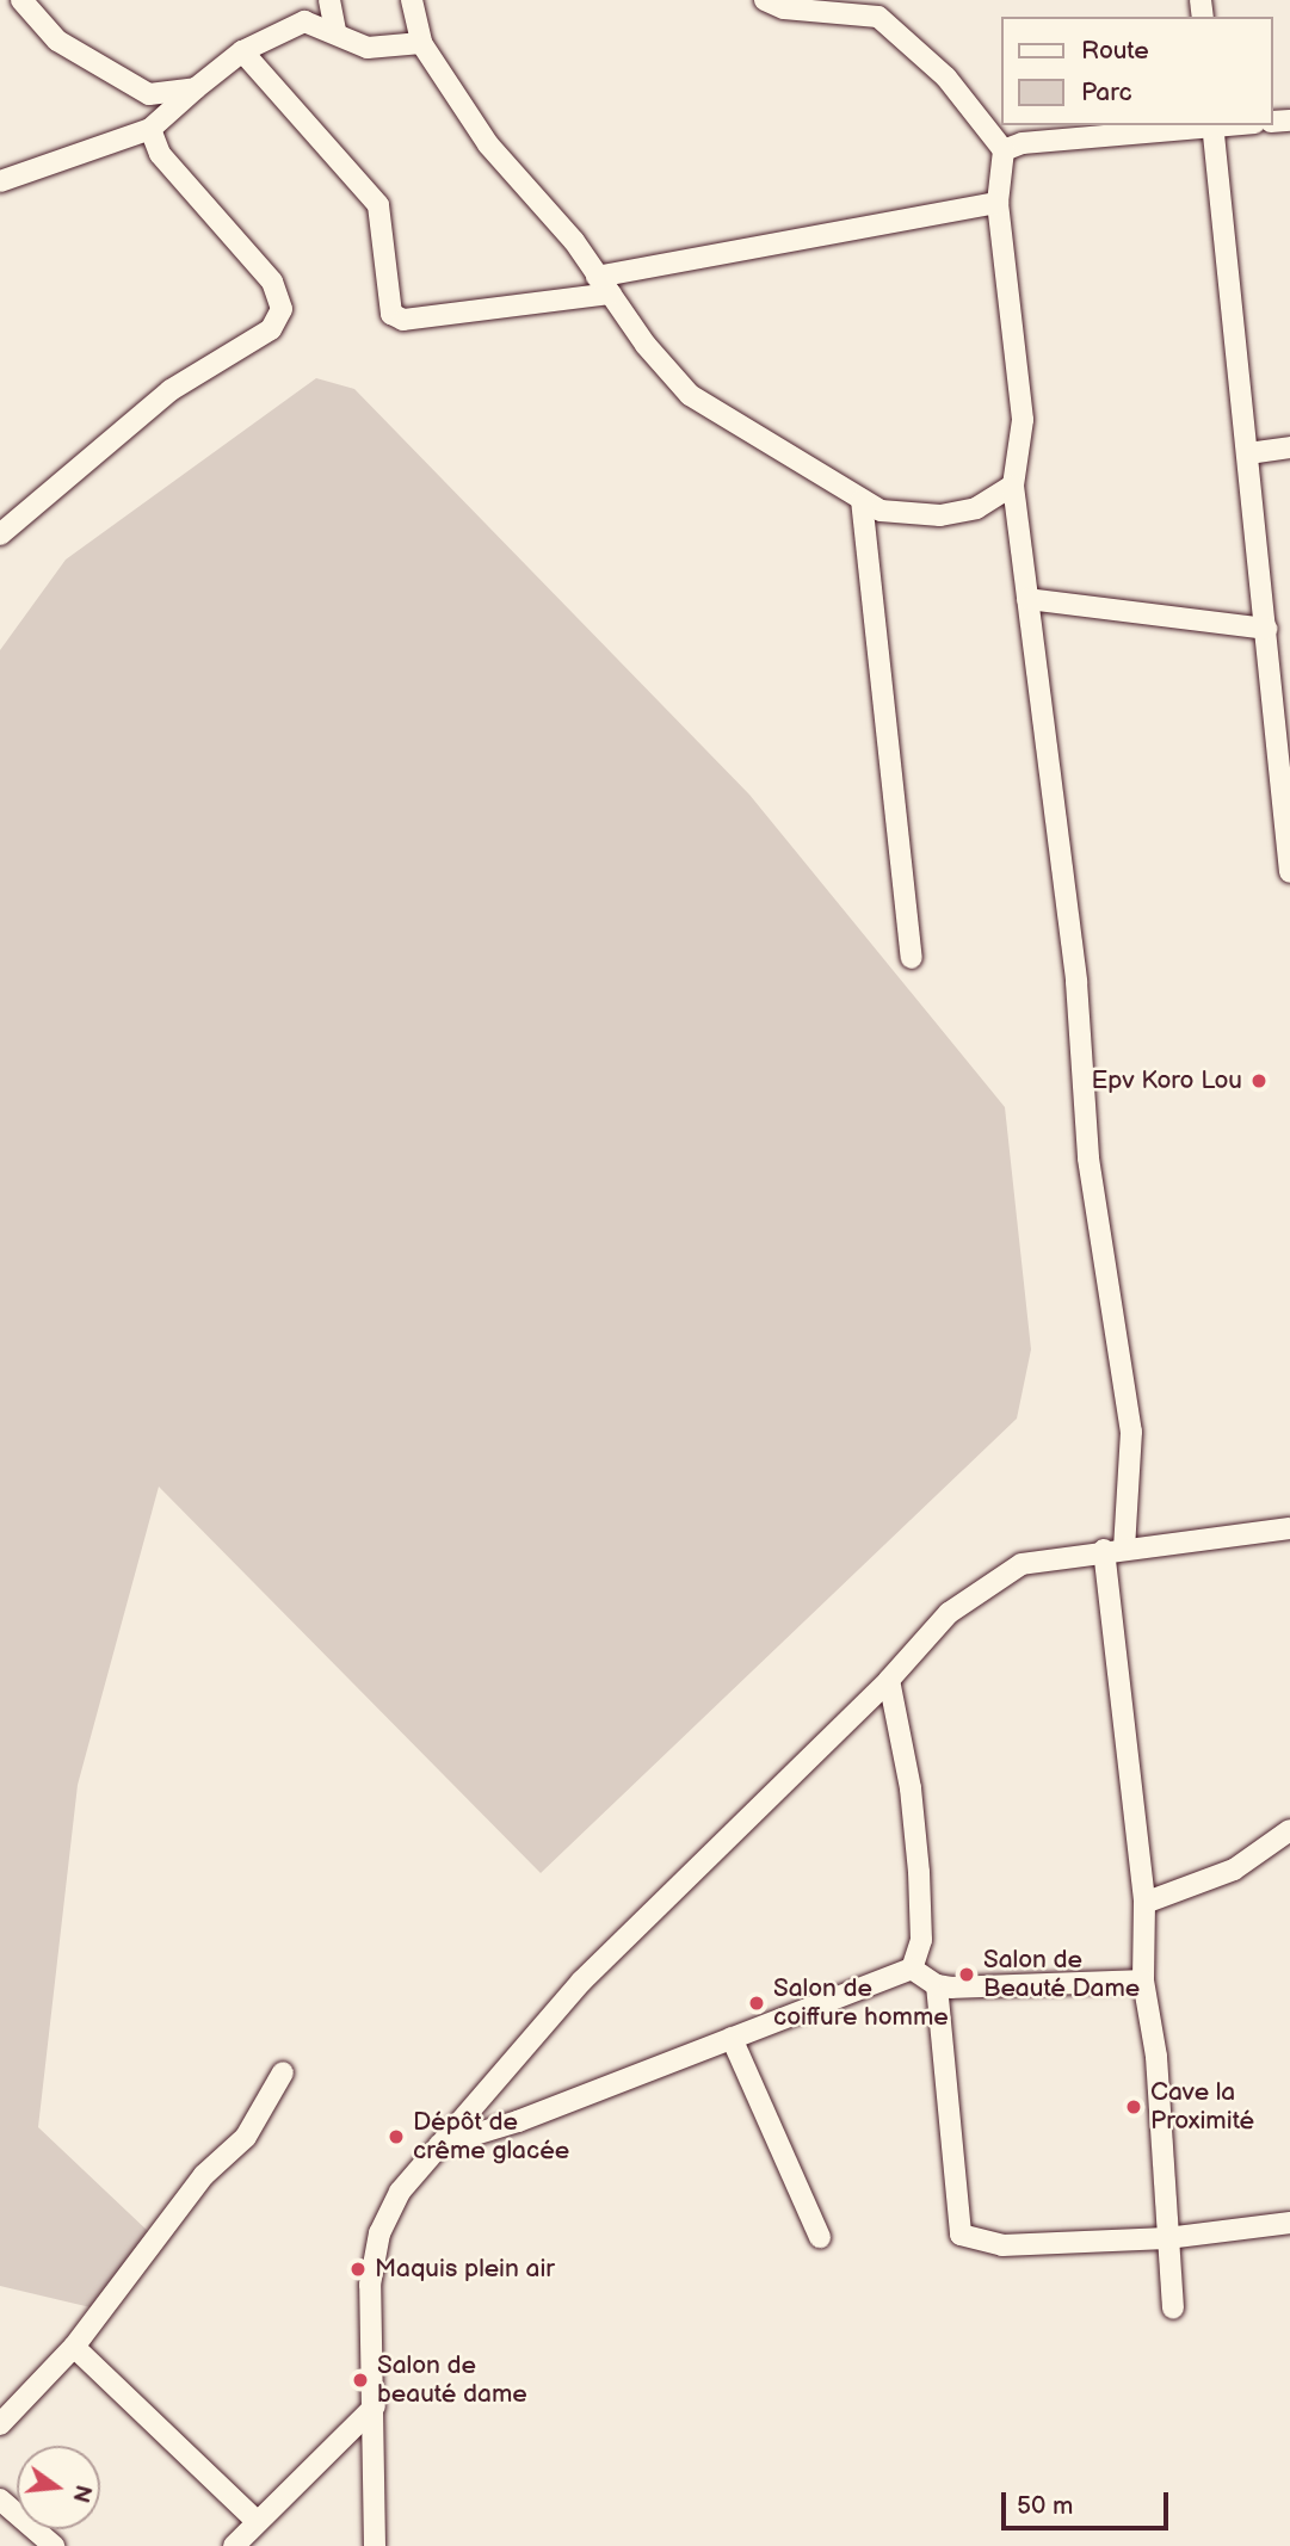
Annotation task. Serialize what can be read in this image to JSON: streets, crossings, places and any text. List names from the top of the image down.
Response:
{
  "places": [
    "Epv Koro Lou",
    "Salon de Beauté Dame",
    "Salon de coiffure homme",
    "Cave la Proximité",
    "Dépôt de crême glacée",
    "Maquis plein air",
    "Salon de beauté dame"
  ],
  "legend": ["Route", "Parc"],
  "scale_bar": "50 m",
  "north": "right"
}
